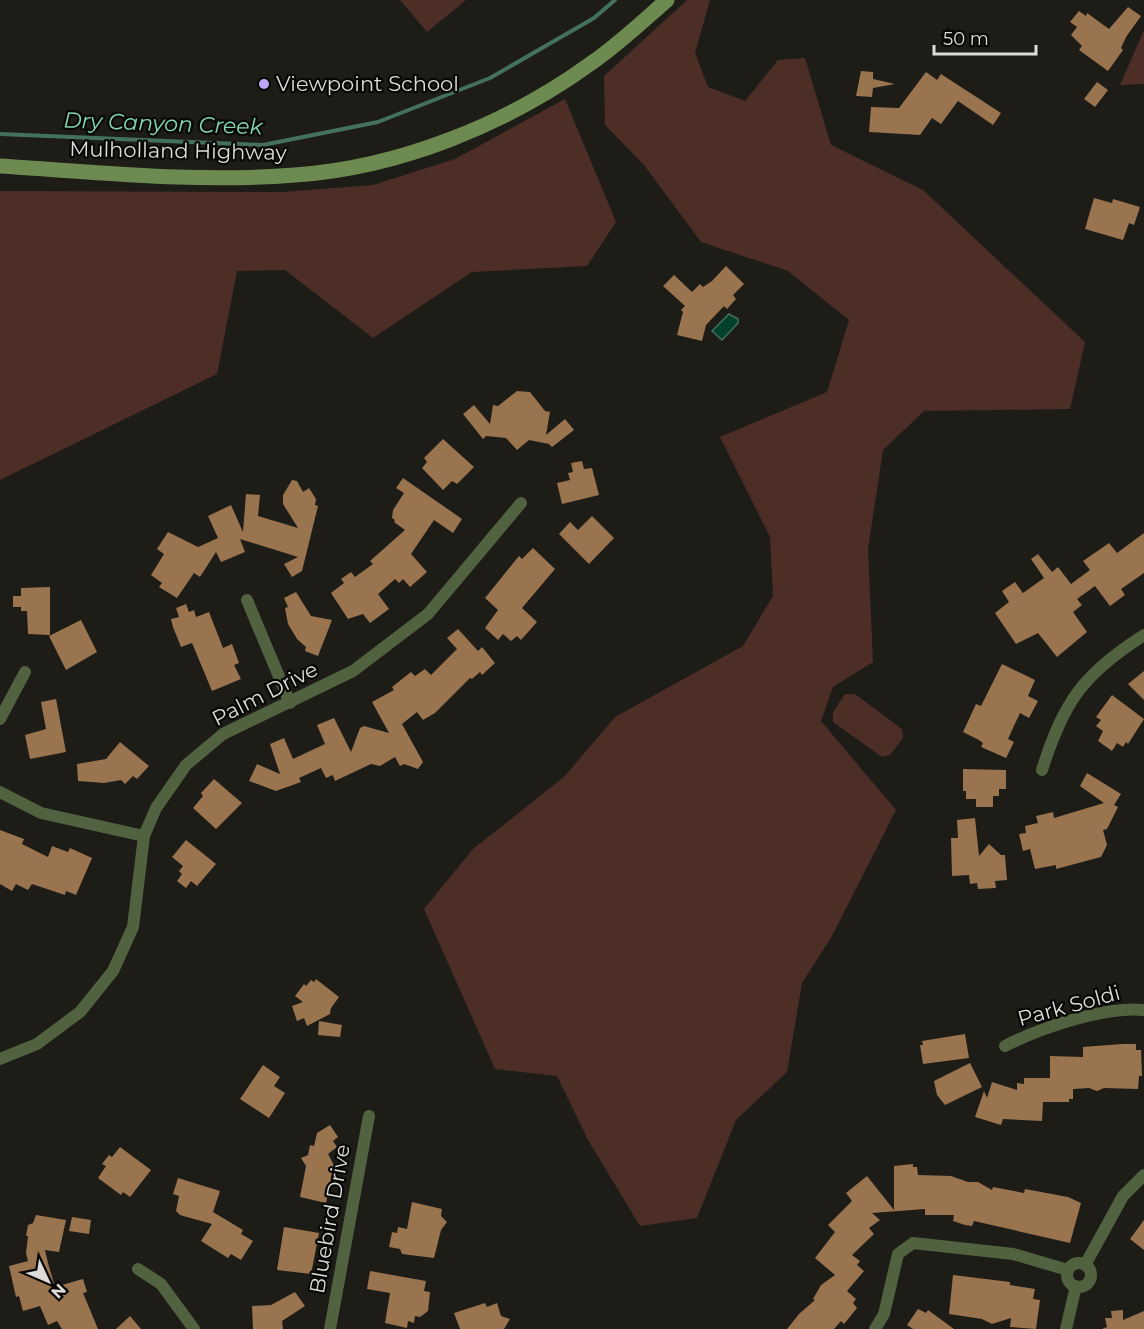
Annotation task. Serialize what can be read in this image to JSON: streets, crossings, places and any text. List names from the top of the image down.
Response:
{
  "streets": {
    "main road": ["Mulholland Highway"],
    "street": ["Palm Drive", "Park Soldi", "Bluebird Drive"]
  },
  "water": ["Dry Canyon Creek"],
  "places": ["Viewpoint School"],
  "scale_bar": "50 m",
  "north": "bottom right"
}
